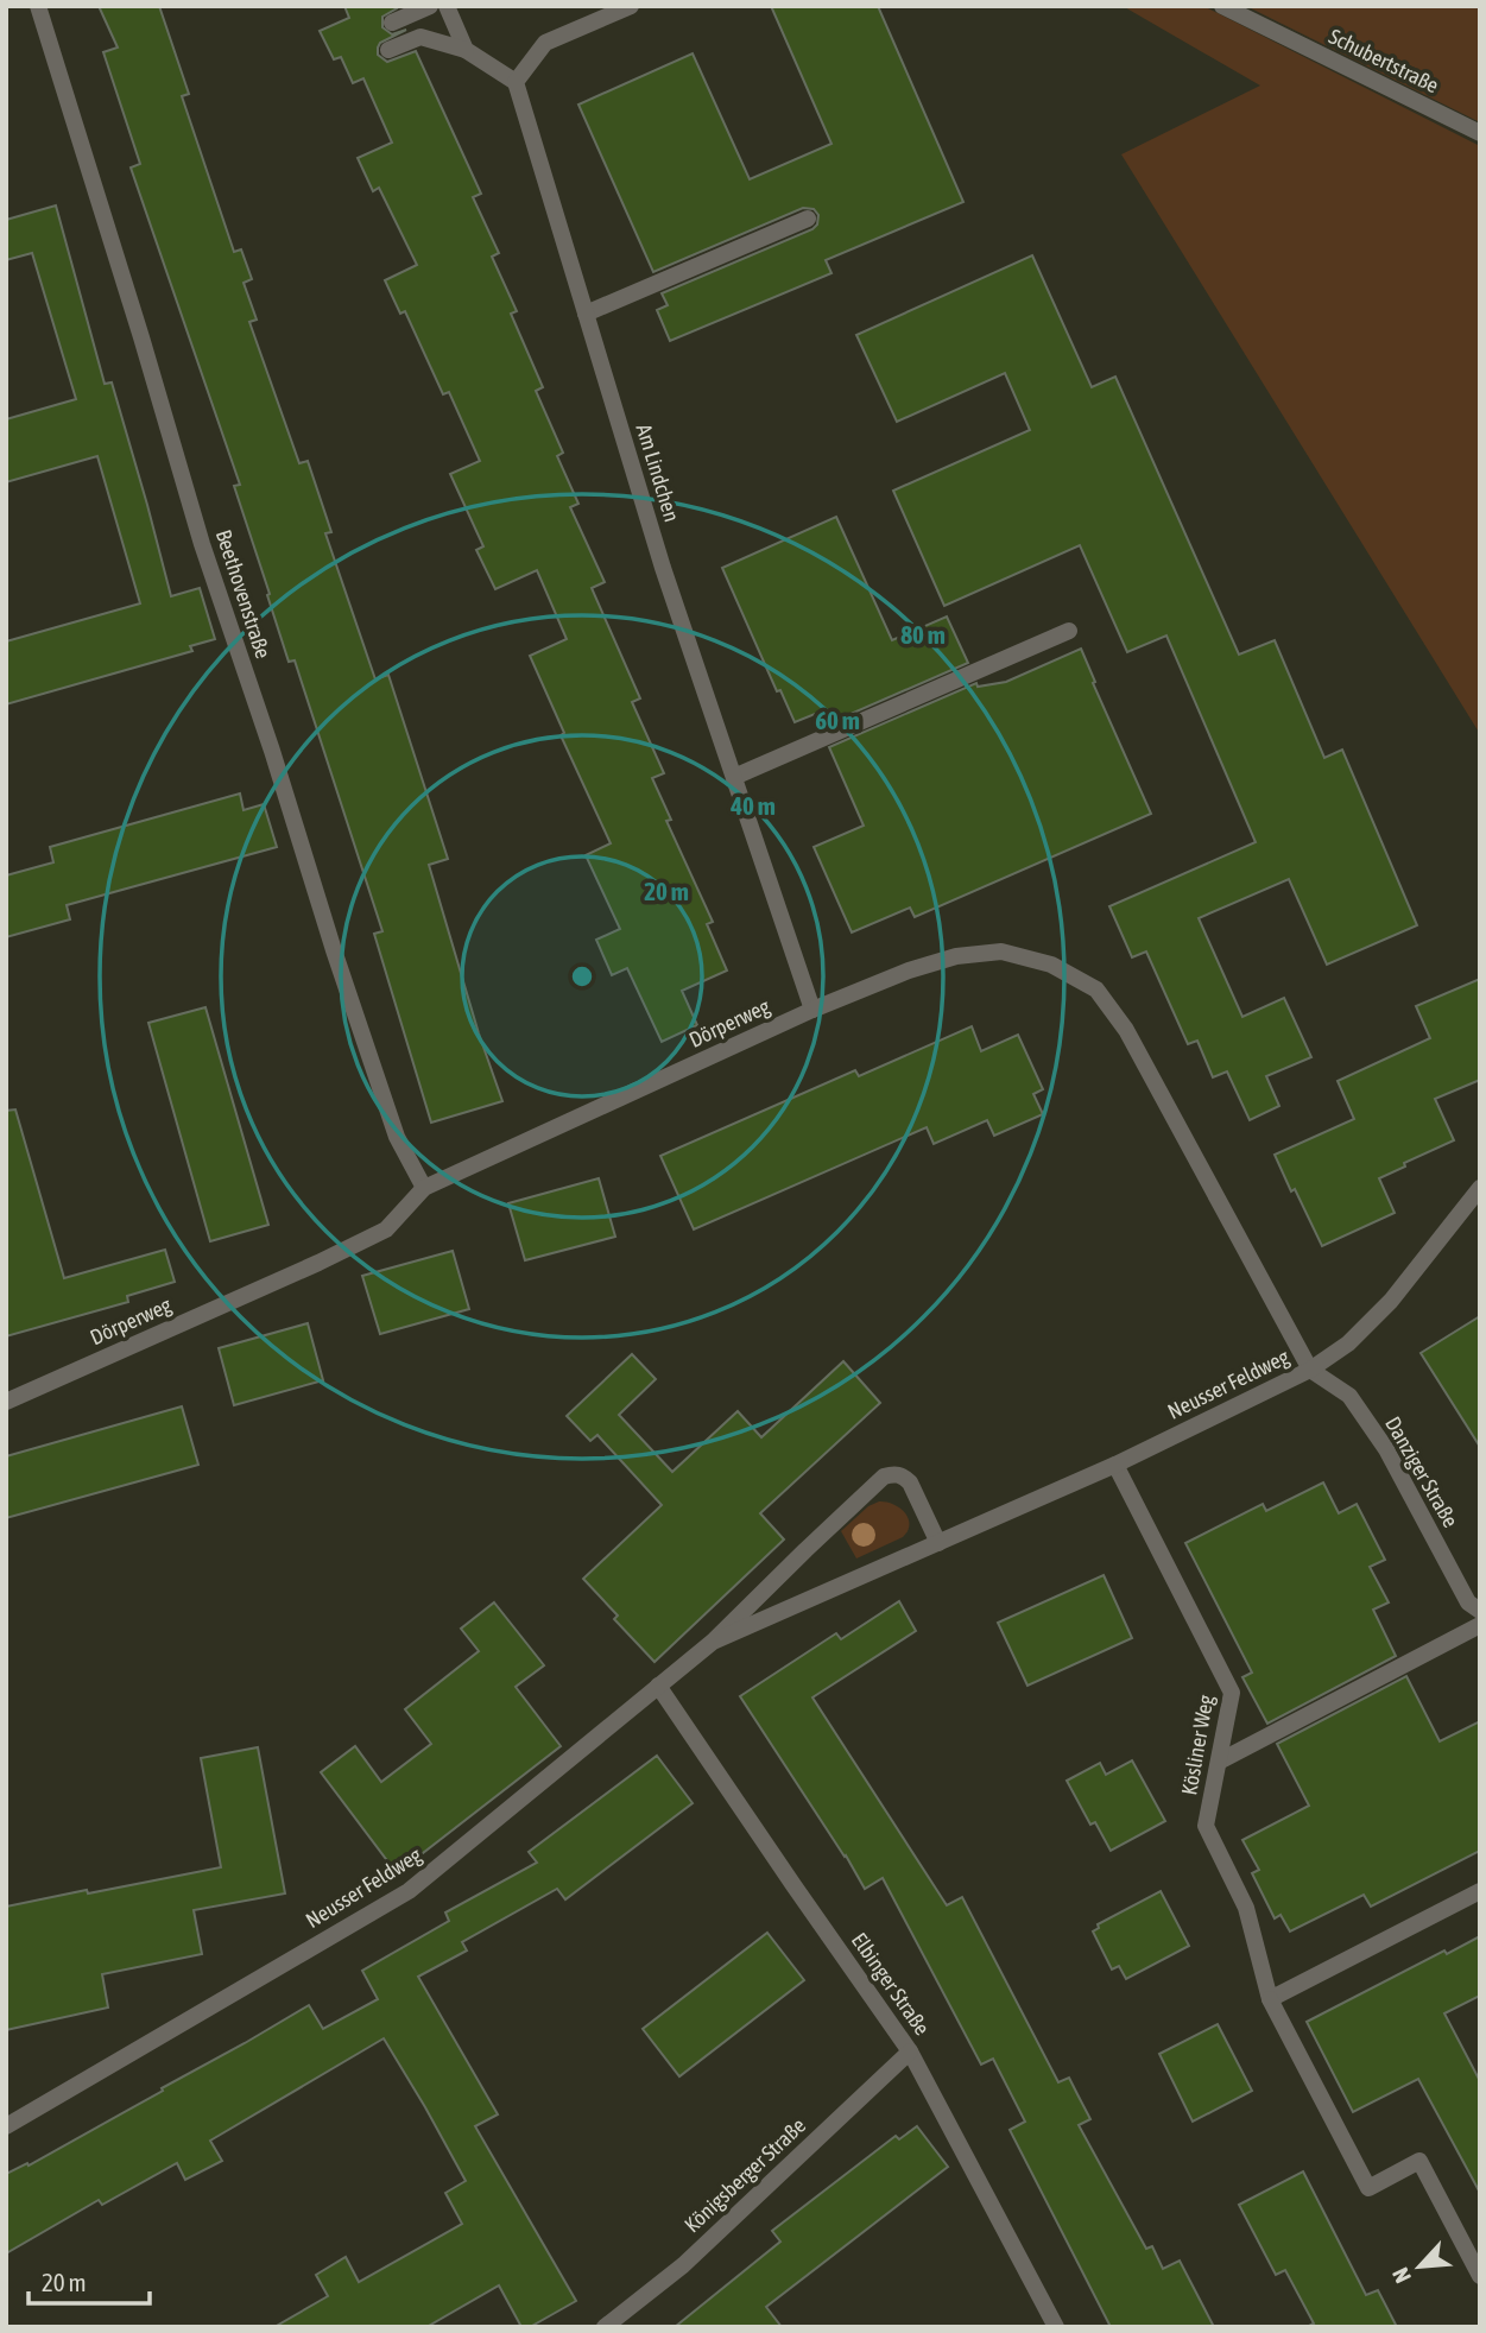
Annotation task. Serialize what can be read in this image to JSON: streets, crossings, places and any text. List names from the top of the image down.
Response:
{
  "streets": {
    "street": [
      "Schubertstraße",
      "Am Lindchen",
      "Beethovenstraße",
      "Dörperweg",
      "Neusser Feldweg",
      "Danziger Straße",
      "Kösliner Weg",
      "Elbinger Straße",
      "Königsberger Straße"
    ]
  },
  "crossings": [
    ["Am Lindchen", "Dörperweg"],
    ["Beethovenstraße", "Dörperweg"],
    ["Dörperweg", "Neusser Feldweg"],
    ["Dörperweg", "Danziger Straße"],
    ["Neusser Feldweg", "Danziger Straße"],
    ["Neusser Feldweg", "Kösliner Weg"],
    ["Neusser Feldweg", "Elbinger Straße"],
    ["Elbinger Straße", "Königsberger Straße"]
  ],
  "scale_bar": "20 m",
  "north": "bottom left",
  "rings": [
    "80 m",
    "60 m",
    "40 m",
    "20 m"
  ]
}
